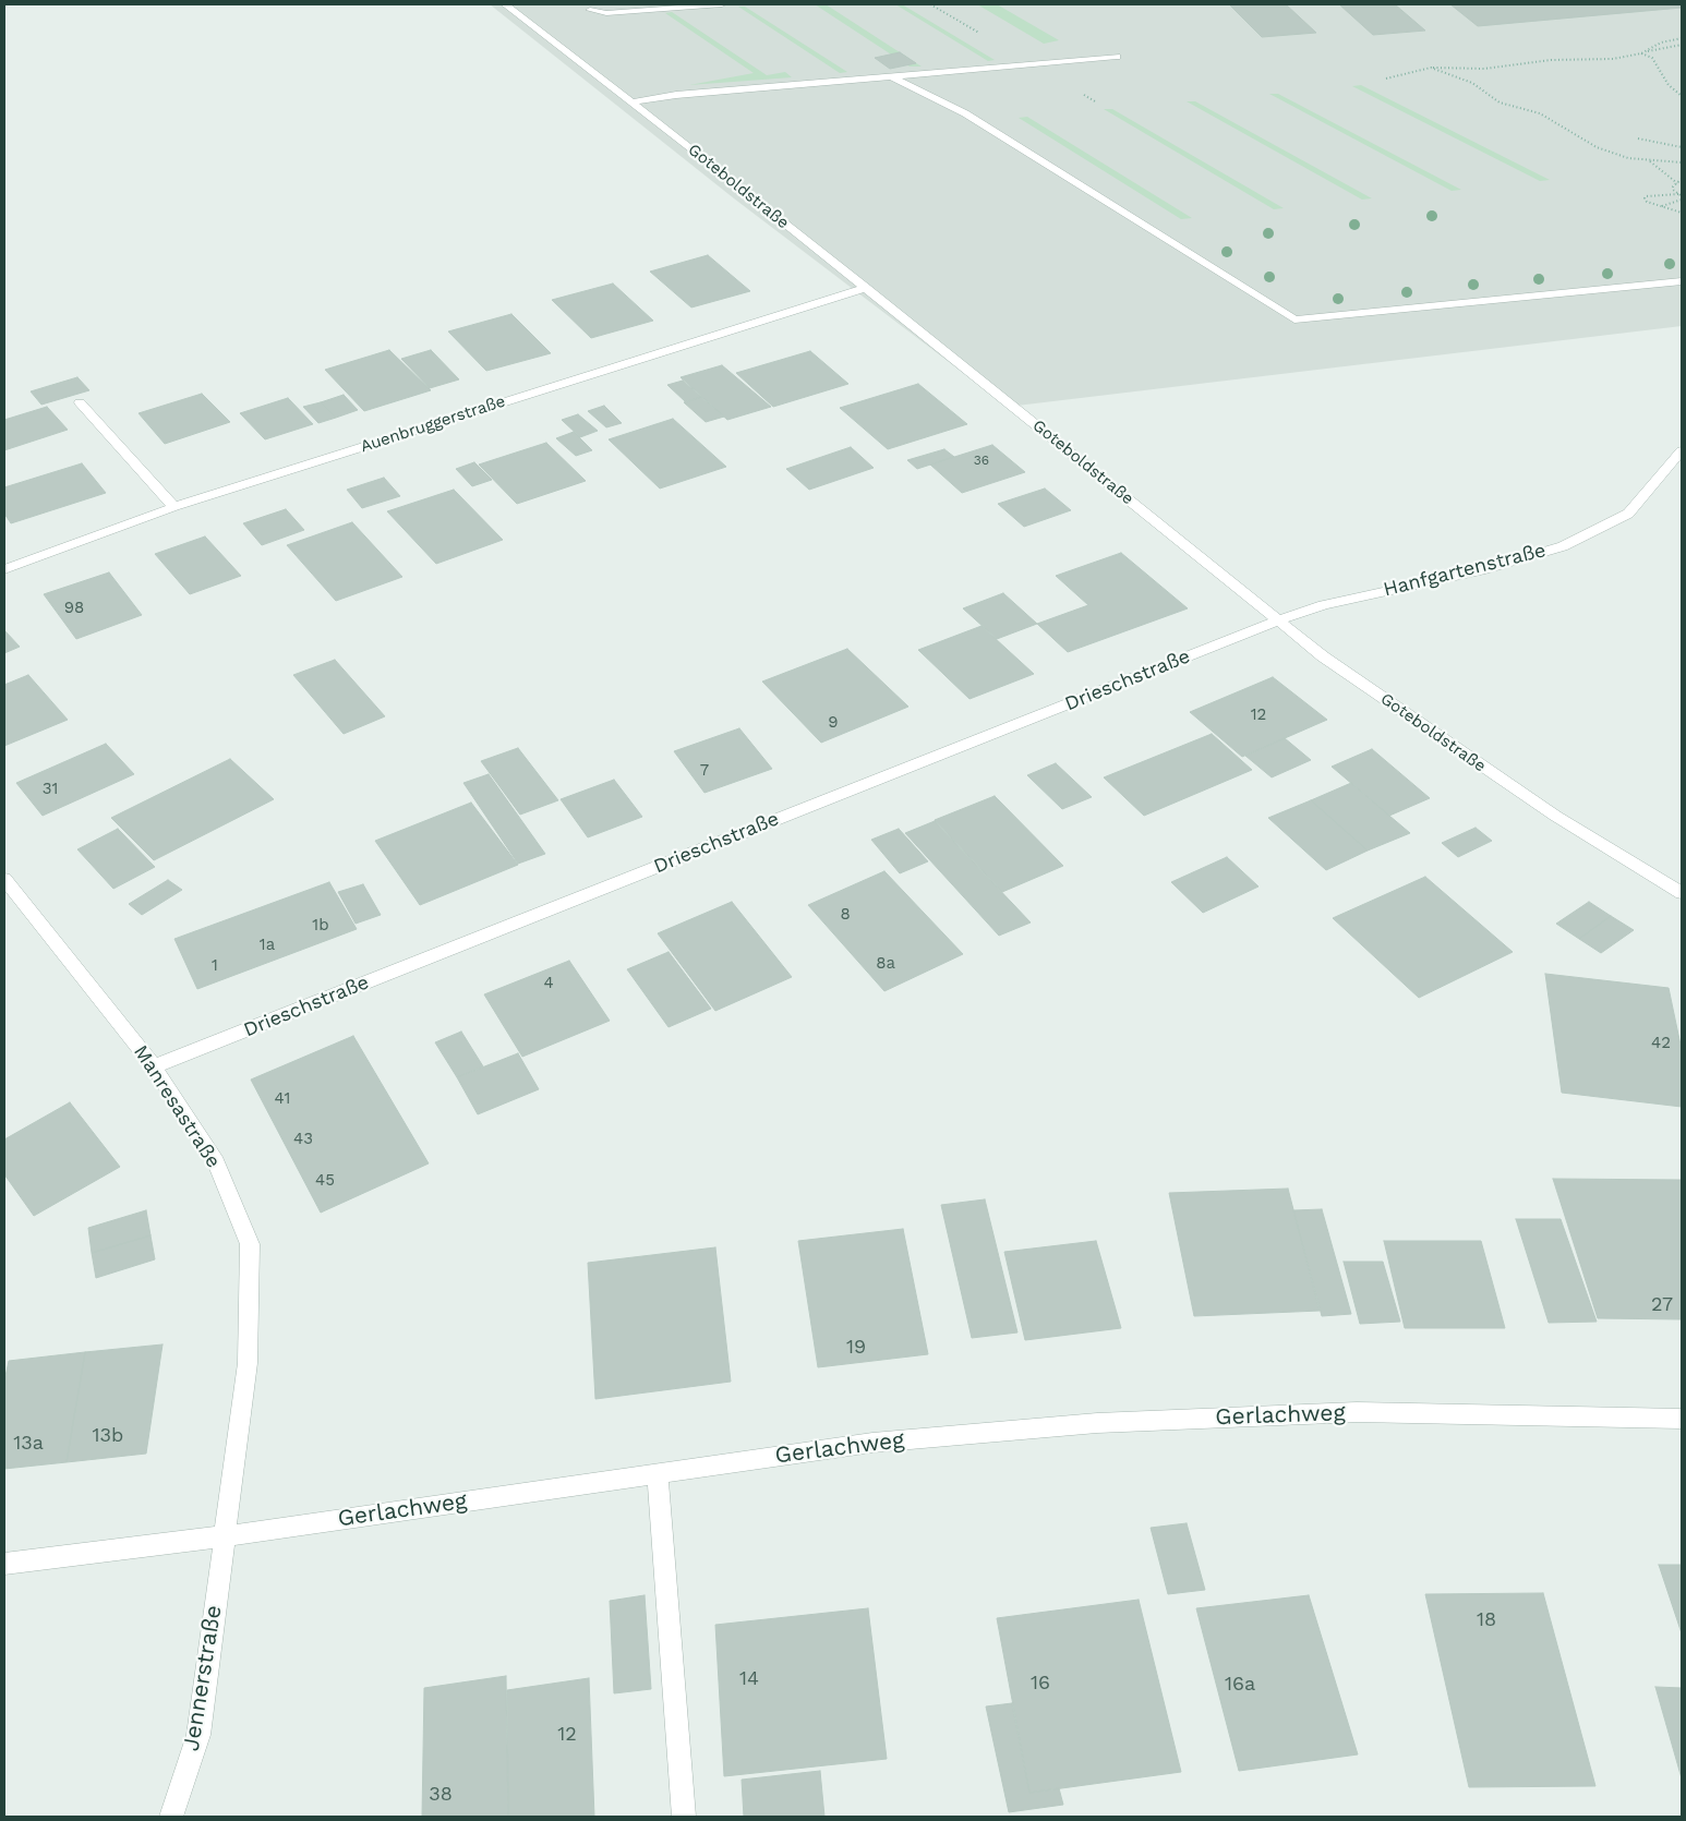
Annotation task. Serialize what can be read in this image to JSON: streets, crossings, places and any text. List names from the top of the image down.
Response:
{
  "streets": {
    "street": [
      "Goteboldstraße",
      "Auenbruggerstraße",
      "Hanfgartenstraße",
      "Drieschstraße",
      "Manresastraße",
      "Gerlachweg",
      "Jennerstraße"
    ]
  },
  "crossings": [
    ["Goteboldstraße", "Auenbruggerstraße"],
    ["Goteboldstraße", "Hanfgartenstraße"],
    ["Goteboldstraße", "Drieschstraße"],
    ["Hanfgartenstraße", "Drieschstraße"],
    ["Drieschstraße", "Manresastraße"],
    ["Manresastraße", "Gerlachweg"],
    ["Manresastraße", "Jennerstraße"],
    ["Gerlachweg", "Jennerstraße"]
  ],
  "house_numbers": [
    "36",
    "98",
    "12",
    "9",
    "7",
    "31",
    "8",
    "1b",
    "1a",
    "8a",
    "1",
    "4",
    "42",
    "41",
    "43",
    "45",
    "27",
    "19",
    "13b",
    "13a",
    "18",
    "14",
    "16",
    "16a",
    "12",
    "38"
  ]
}
